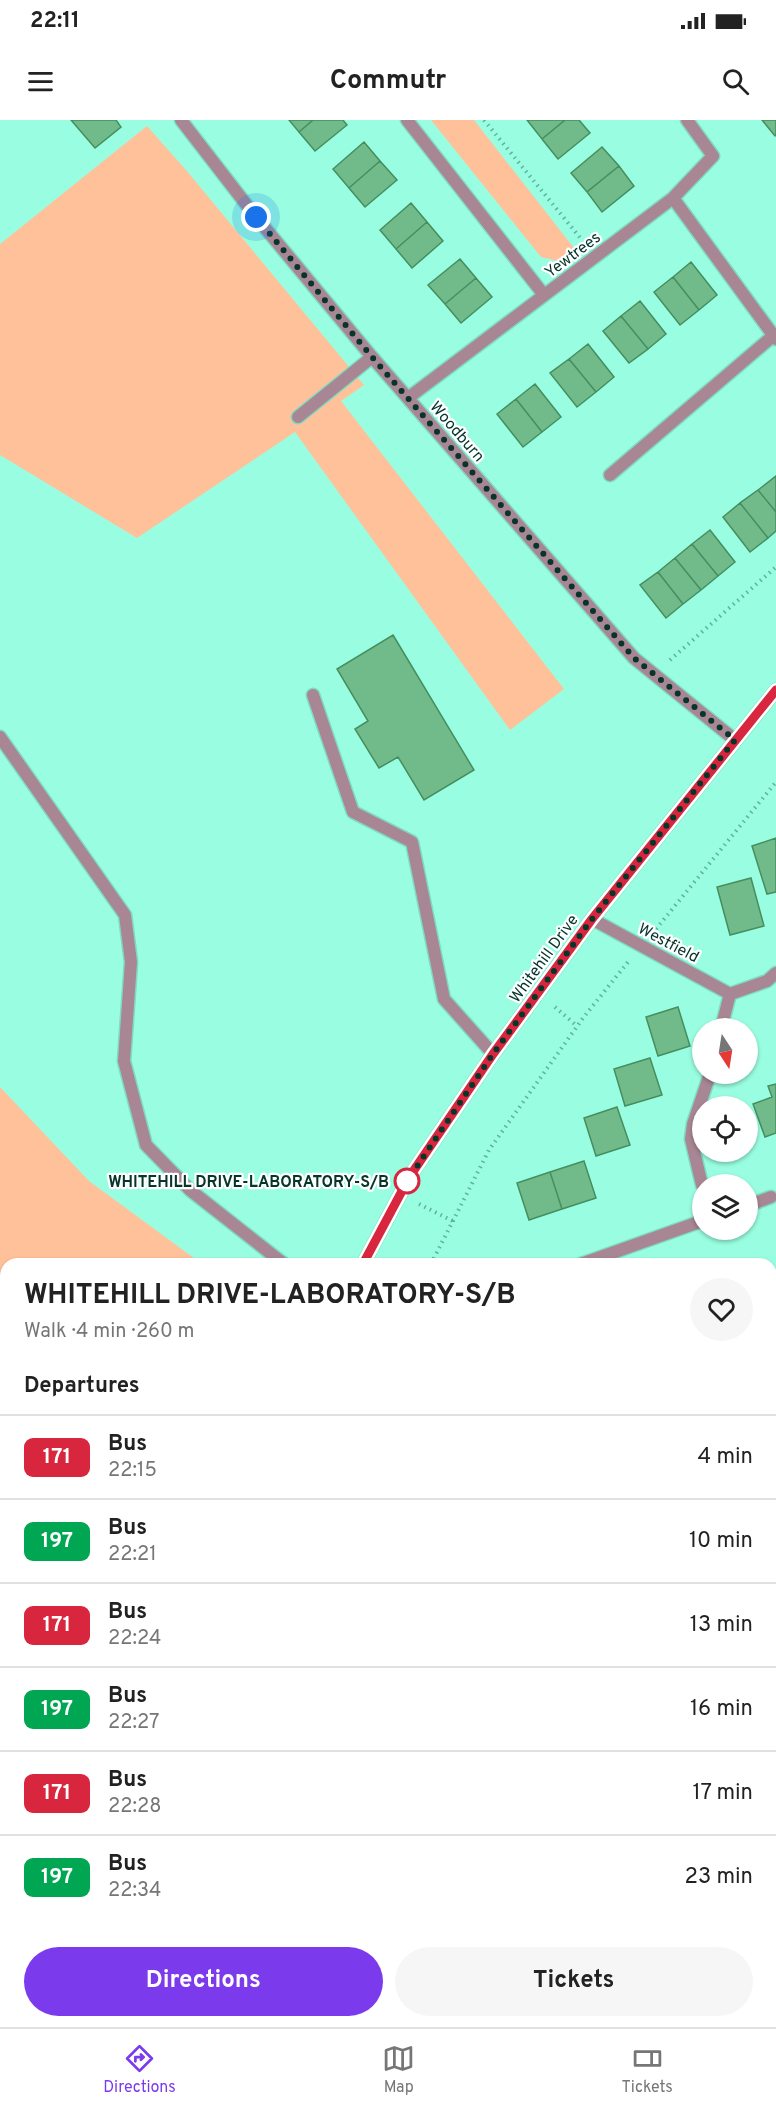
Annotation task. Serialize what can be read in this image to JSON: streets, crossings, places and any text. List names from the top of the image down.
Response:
{
  "streets": {
    "street": [
      "Yewtrees",
      "Woodburn",
      "Westfield",
      "Whitehill Drive"
    ]
  },
  "crossings": [
    ["Yewtrees", "Woodburn"],
    ["Woodburn", "Whitehill Drive"],
    ["Westfield", "Whitehill Drive"]
  ],
  "places": ["WHITEHILL DRIVE-LABORATORY-S/B"],
  "lines": ["bus line 171"],
  "north": "bottom",
  "page": {
    "status": "22:11",
    "header": "Commutr",
    "heading": [
      ["WHITEHILL DRIVE-LABORATORY-S/B", "Walk · 4 min · 260 m"],
      "Departures"
    ],
    "list": [
      {
        "mark": "171",
        "name": "Bus",
        "note": "22:15",
        "value": "4 min"
      },
      {
        "mark": "197",
        "name": "Bus",
        "note": "22:21",
        "value": "10 min"
      },
      {
        "mark": "171",
        "name": "Bus",
        "note": "22:24",
        "value": "13 min"
      },
      {
        "mark": "197",
        "name": "Bus",
        "note": "22:27",
        "value": "16 min"
      },
      {
        "mark": "171",
        "name": "Bus",
        "note": "22:28",
        "value": "17 min"
      },
      {
        "mark": "197",
        "name": "Bus",
        "note": "22:34",
        "value": "23 min"
      }
    ],
    "buttons": ["Directions", "Tickets"],
    "tabs": ["Directions", "Map", "Tickets"]
  }
}
